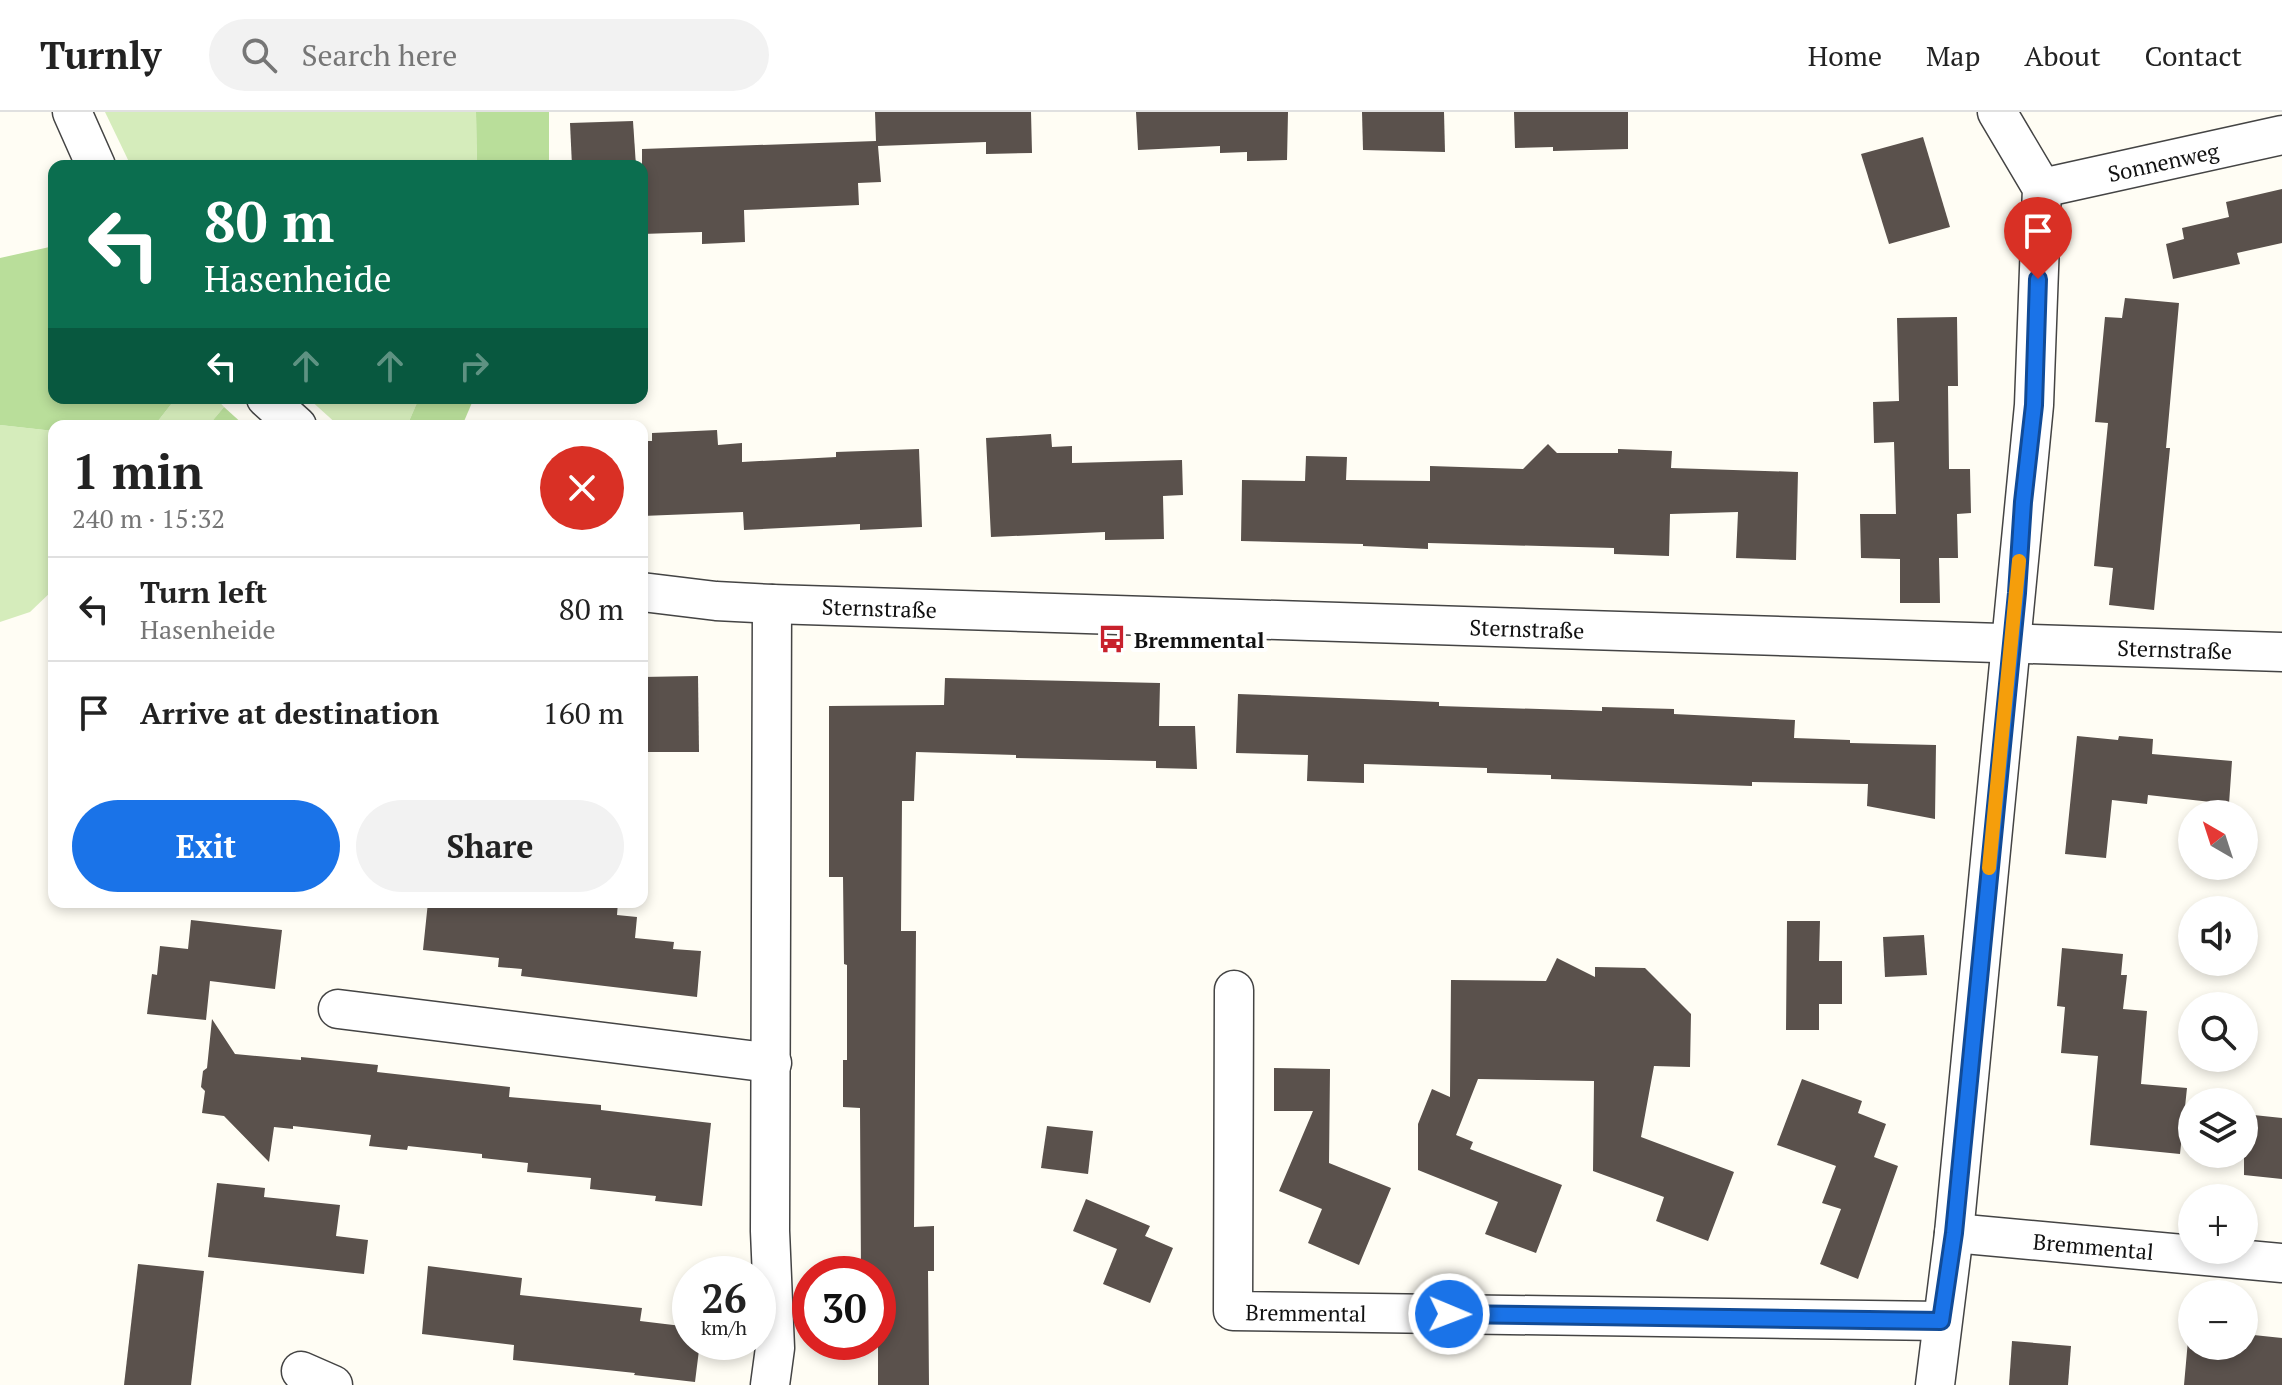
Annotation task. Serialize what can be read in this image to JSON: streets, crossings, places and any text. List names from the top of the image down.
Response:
{
  "streets": {
    "street": ["Sonnenweg", "Sternstraße", "Bremmental"]
  },
  "places": {
    "bus stop": ["Bremmental"]
  },
  "north": "top left",
  "page": {
    "header": "Turnly",
    "search": "Search here",
    "nav": [
      "Home",
      "Map",
      "About",
      "Contact"
    ],
    "turn": ["80 m", "Hasenheide"],
    "heading": ["1 min", "240 m · 15:32"],
    "list": [
      {
        "name": "Turn left",
        "note": "Hasenheide",
        "value": "80 m"
      },
      {
        "name": "Arrive at destination",
        "value": "160 m"
      }
    ],
    "buttons": ["Exit", "Share"],
    "map_buttons": ["+", "−"],
    "speed": "26 km/h",
    "limit": "30"
  }
}
